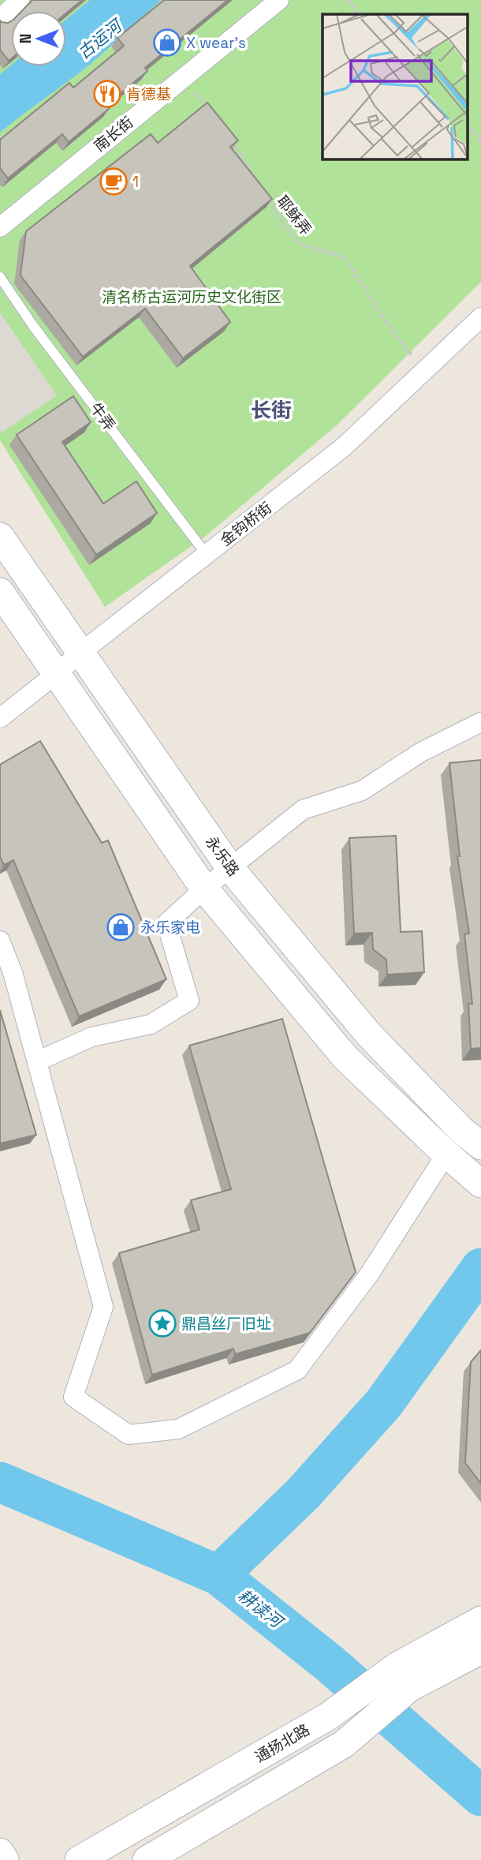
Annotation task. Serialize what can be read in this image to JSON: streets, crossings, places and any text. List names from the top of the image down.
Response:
{
  "streets": {
    "main road": ["永乐路", "通扬北路"],
    "street": ["南长街", "金钩桥街"],
    "lane": ["牛弄"],
    "path": ["耶稣弄"]
  },
  "crossings": [
    ["耶稣弄", "金钩桥街"],
    ["牛弄", "金钩桥街"],
    ["金钩桥街", "永乐路"]
  ],
  "districts": ["长街"],
  "water": ["古运河", "耕读河"],
  "parks": ["清名桥古运河历史文化街区"],
  "places": {
    "shop": ["X wear's", "永乐家电"],
    "restaurant": ["肯德基"],
    "cafe": ["1"],
    "place": ["鼎昌丝厂旧址"]
  },
  "north": "left"
}
